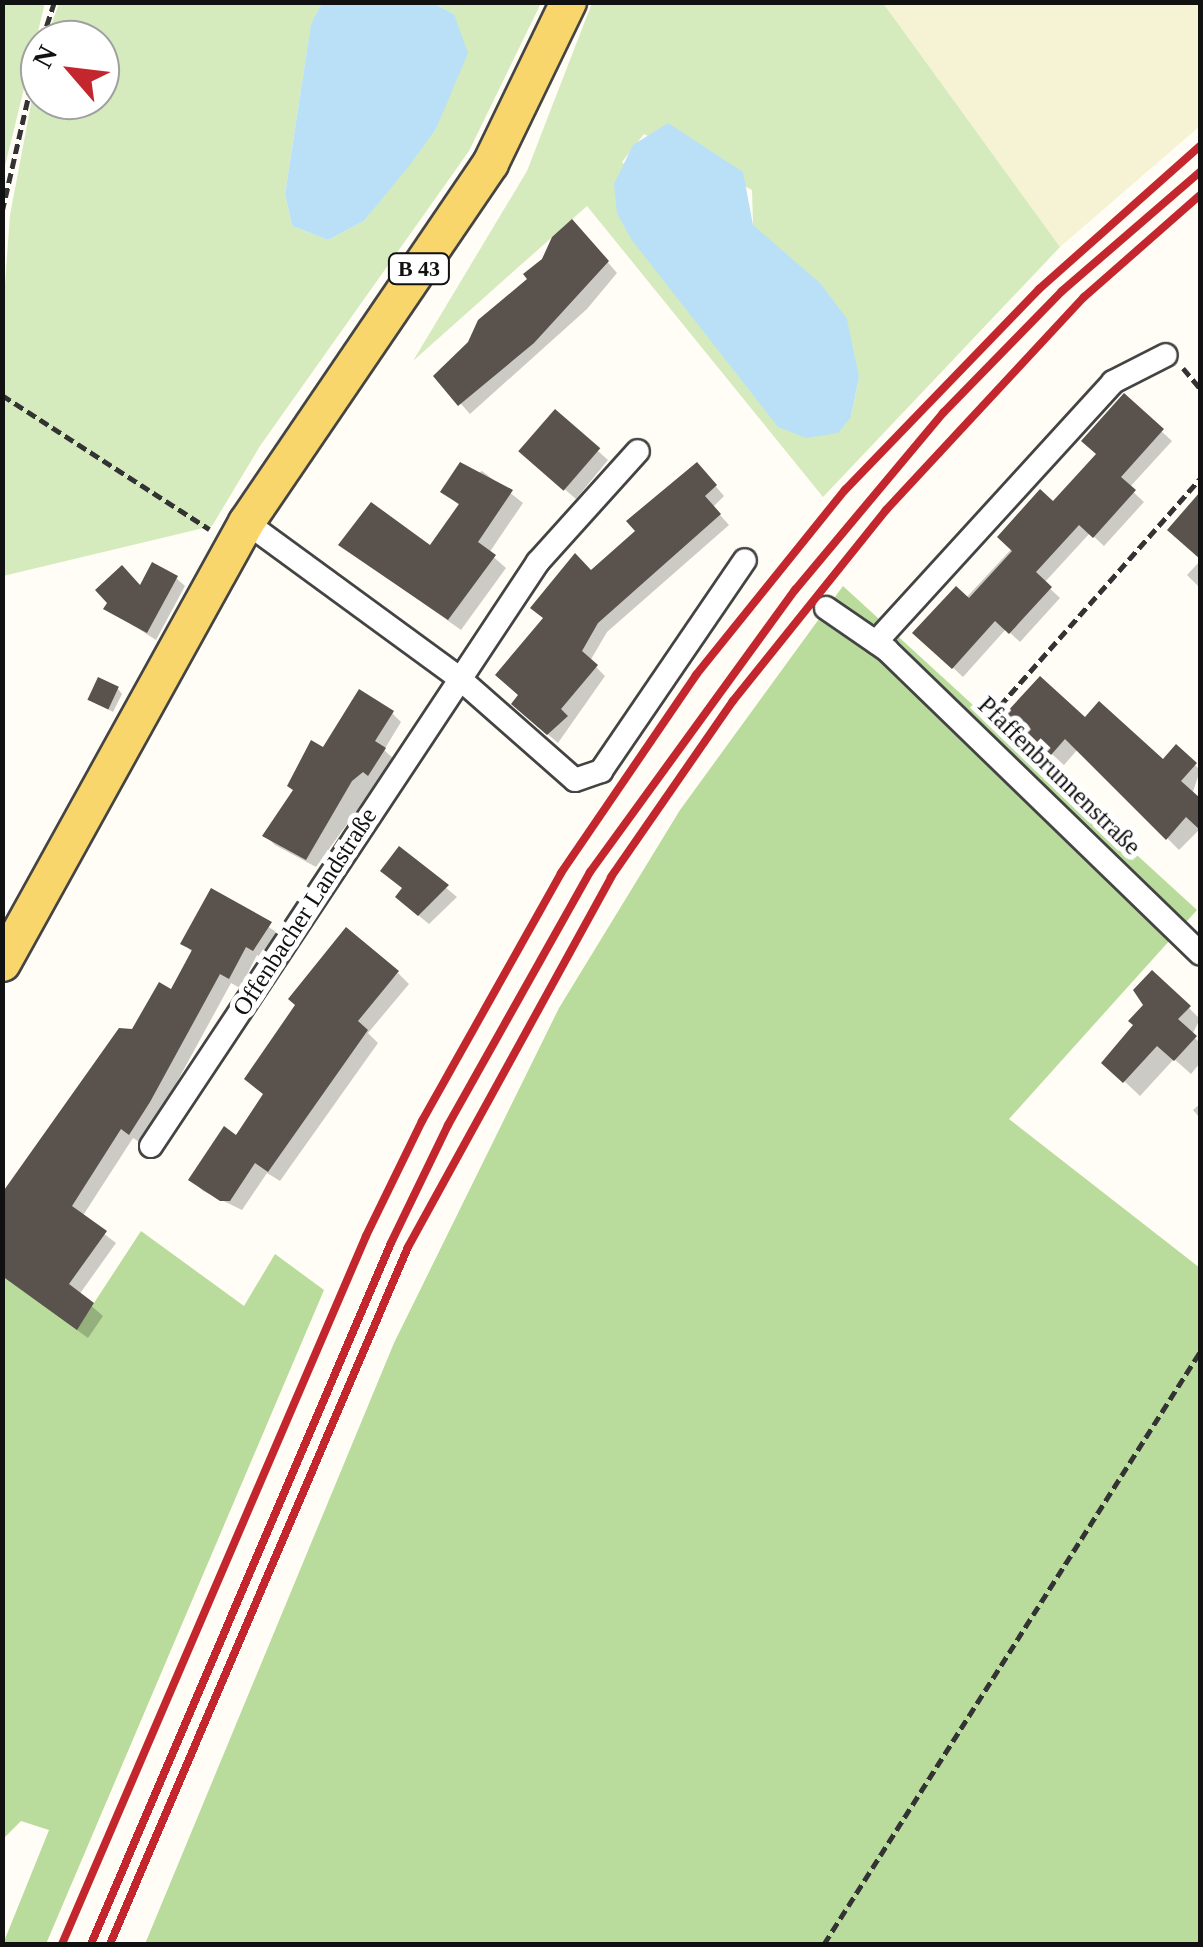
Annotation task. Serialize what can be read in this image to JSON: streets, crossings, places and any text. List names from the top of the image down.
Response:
{
  "streets": {
    "main road": ["B 43"],
    "street": ["Pfaffenbrunnenstraße", "Offenbacher Landstraße"]
  },
  "north": "top left"
}
